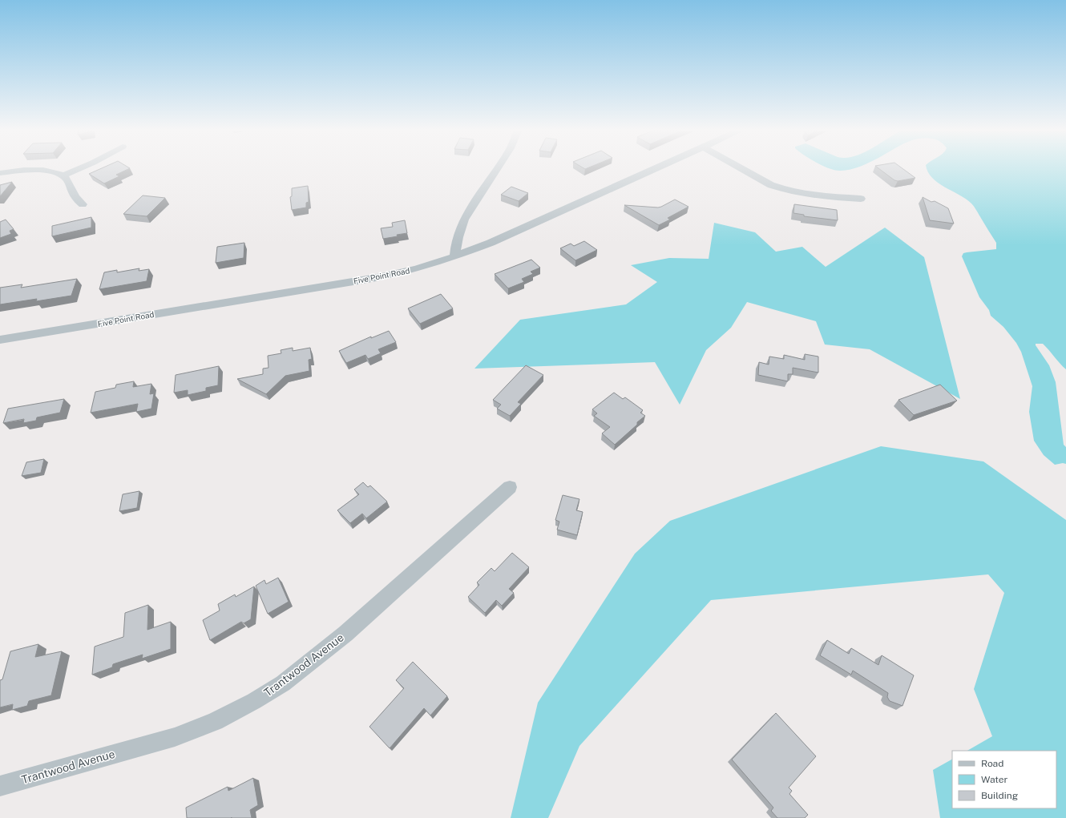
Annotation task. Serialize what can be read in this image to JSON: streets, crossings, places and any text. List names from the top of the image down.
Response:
{
  "streets": {
    "street": ["Five Point Road", "Trantwood Avenue"]
  },
  "legend": ["Road", "Water", "Building"]
}
